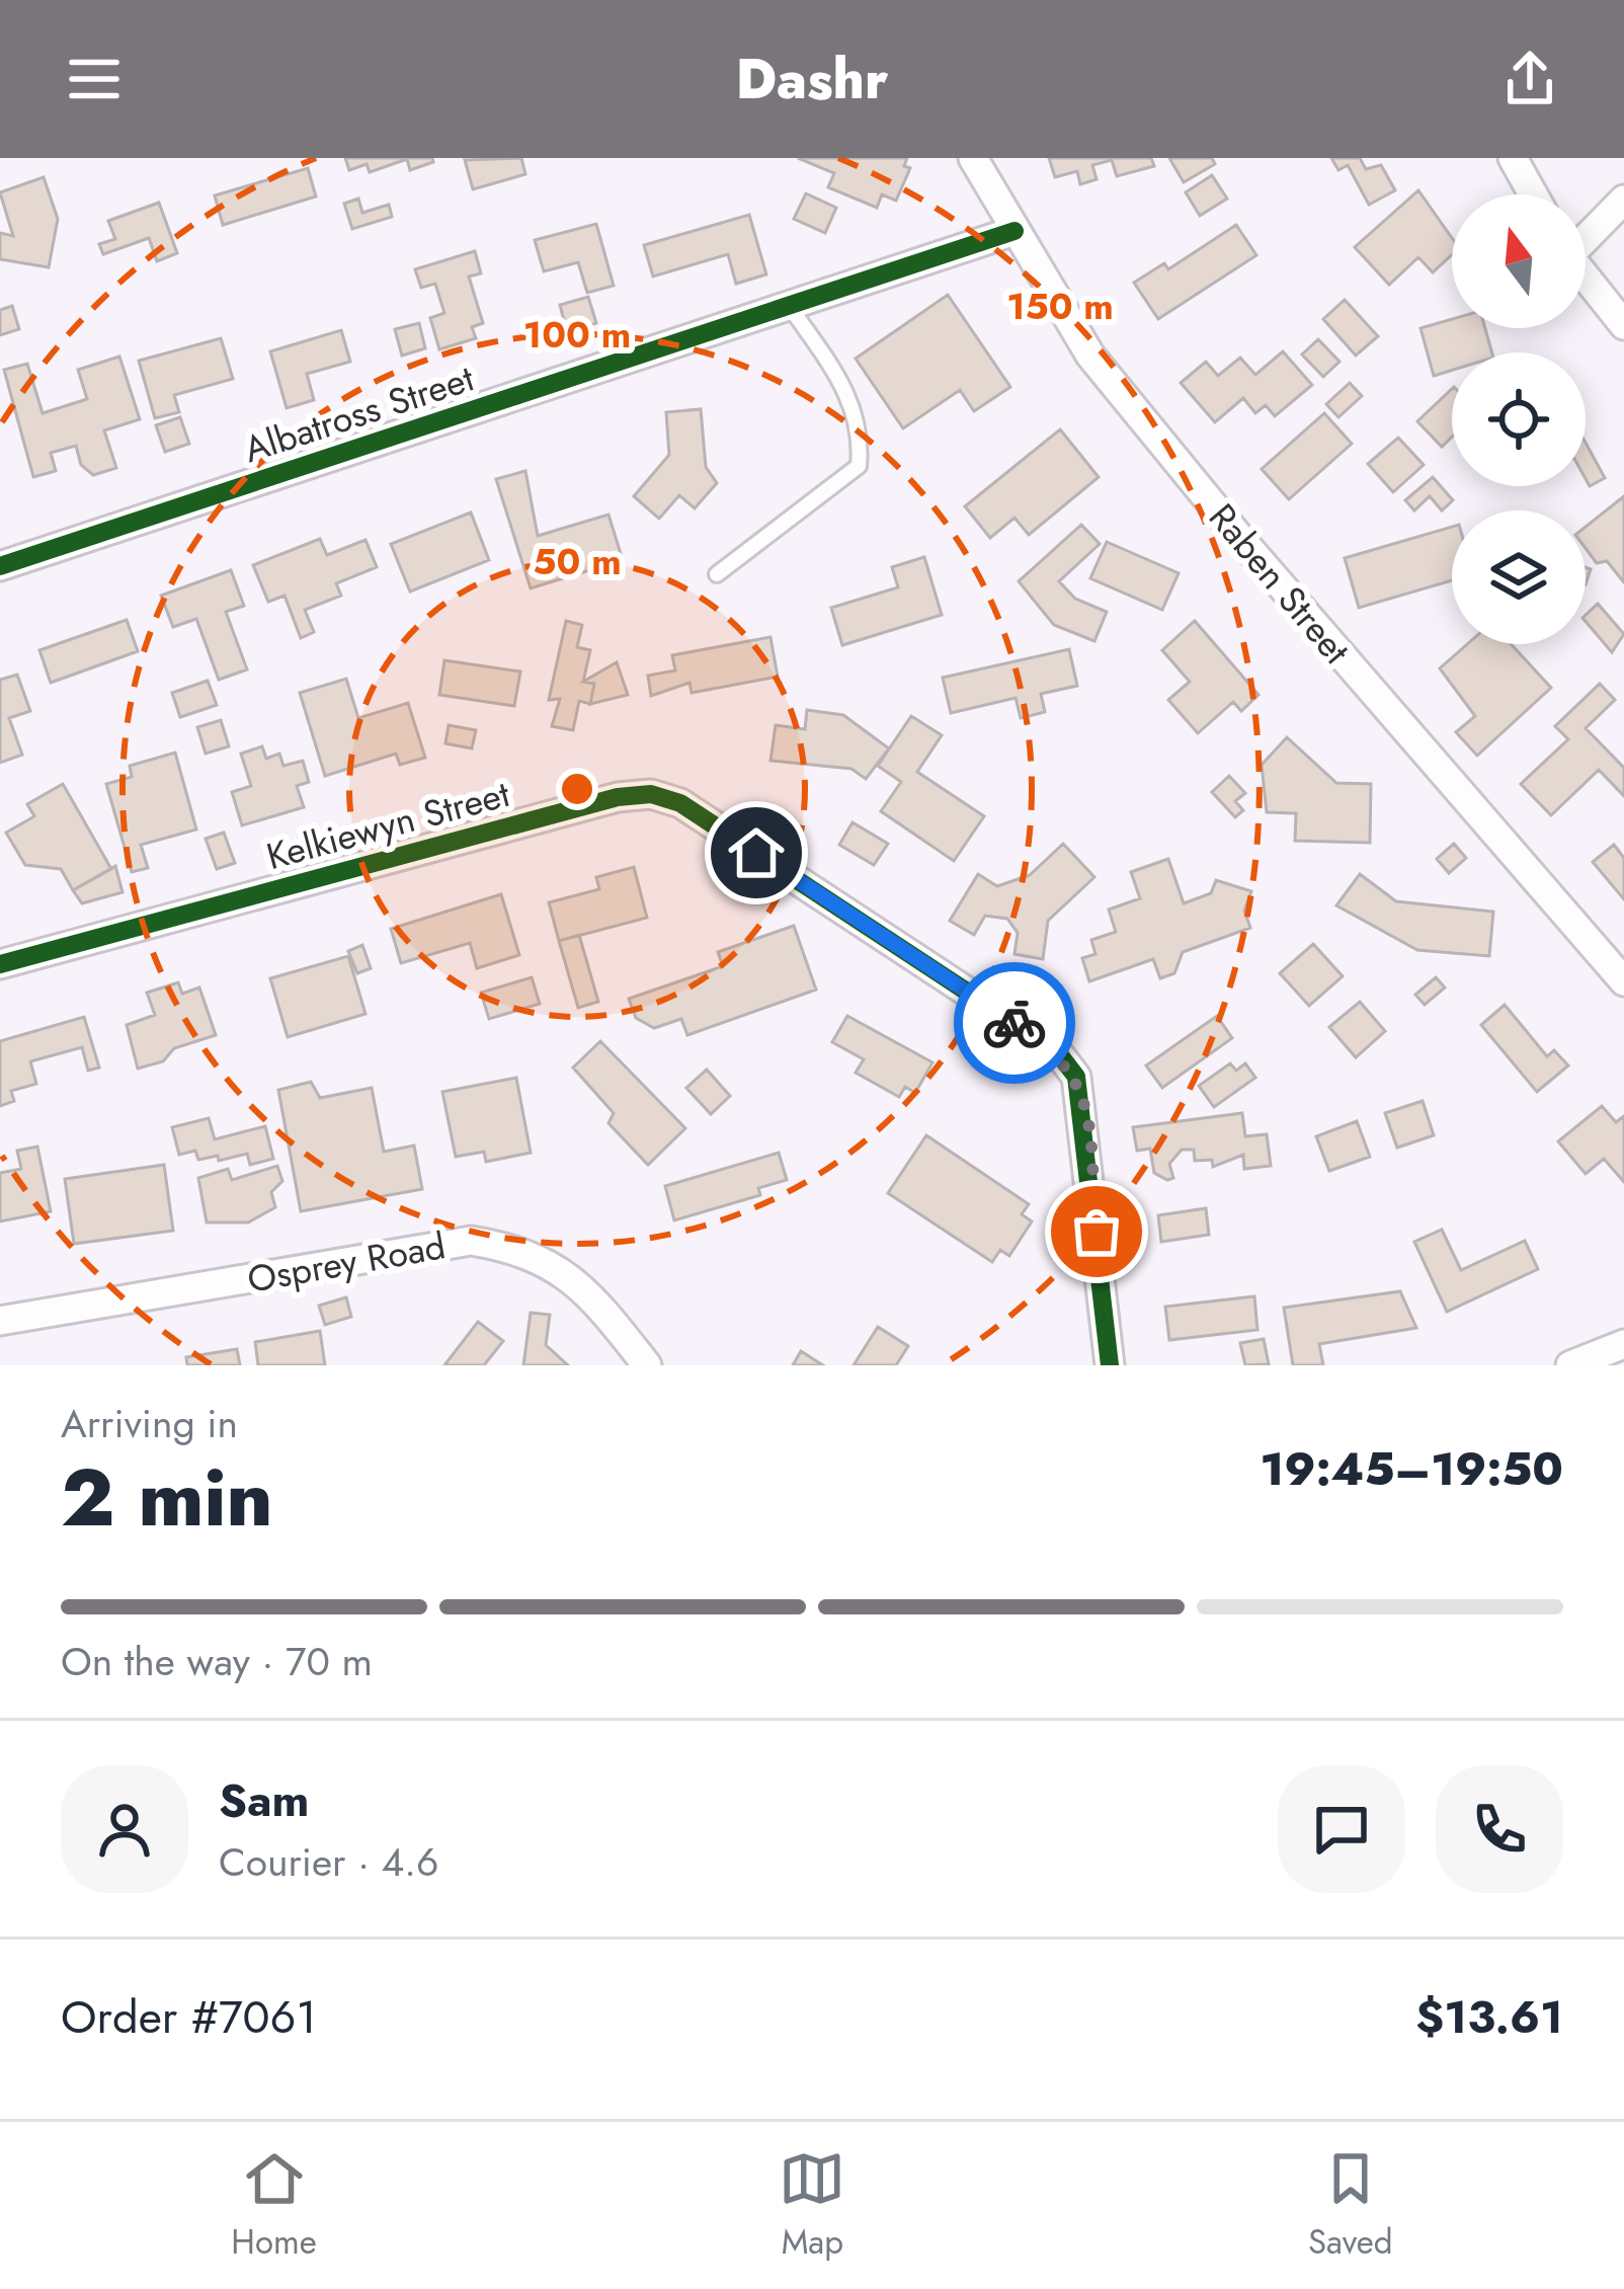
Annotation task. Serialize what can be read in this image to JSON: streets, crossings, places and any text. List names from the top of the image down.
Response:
{
  "streets": {
    "street": [
      "Albatross Street",
      "Raben Street",
      "Kelkiewyn Street",
      "Osprey Road"
    ]
  },
  "crossings": [
    ["Albatross Street", "Raben Street"]
  ],
  "north": "top",
  "page": {
    "header": "Dashr",
    "heading": ["2 min", "Arriving in", "19:45–19:50"],
    "panel": [
      "Sam",
      "Courier · 4.6",
      "Order #7061",
      "$13.61"
    ],
    "bar": "On the way · 70 m",
    "tabs": ["Home", "Map", "Saved"]
  },
  "rings": ["150 m", "100 m", "50 m"]
}
